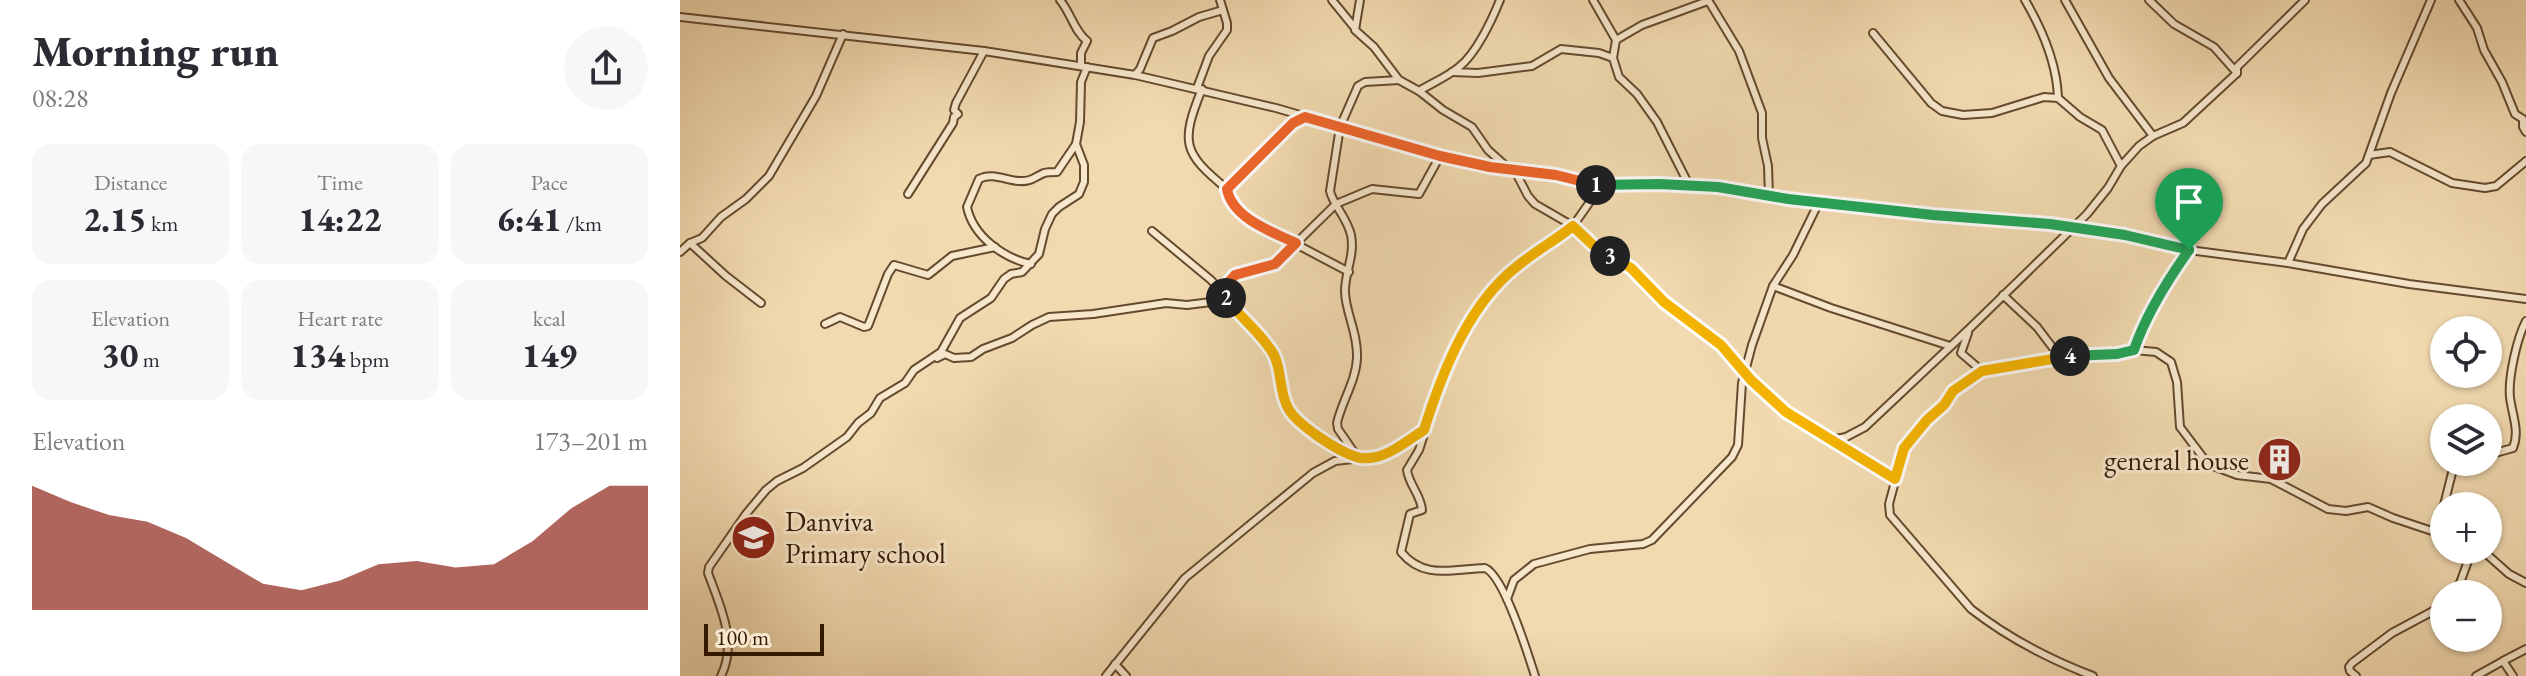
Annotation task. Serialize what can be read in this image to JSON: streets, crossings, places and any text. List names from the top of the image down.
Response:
{
  "places": {
    "building": ["general house"],
    "school or university": ["Danviva Primary school"]
  },
  "scale_bar": "100 m",
  "page": {
    "heading": ["Morning run", "08:28"],
    "stats": [
      ["Distance", "2.15 km"],
      ["Time", "14:22"],
      ["Pace", "6:41 /km"],
      ["Elevation", "30 m"],
      ["Heart rate", "134 bpm"],
      ["kcal", "149"]
    ],
    "pins": [
      "1",
      "3",
      "2",
      "4"
    ],
    "map_buttons": ["+", "−"],
    "chart": ["Elevation", "173–201 m"],
    "scale": "100 m"
  }
}
